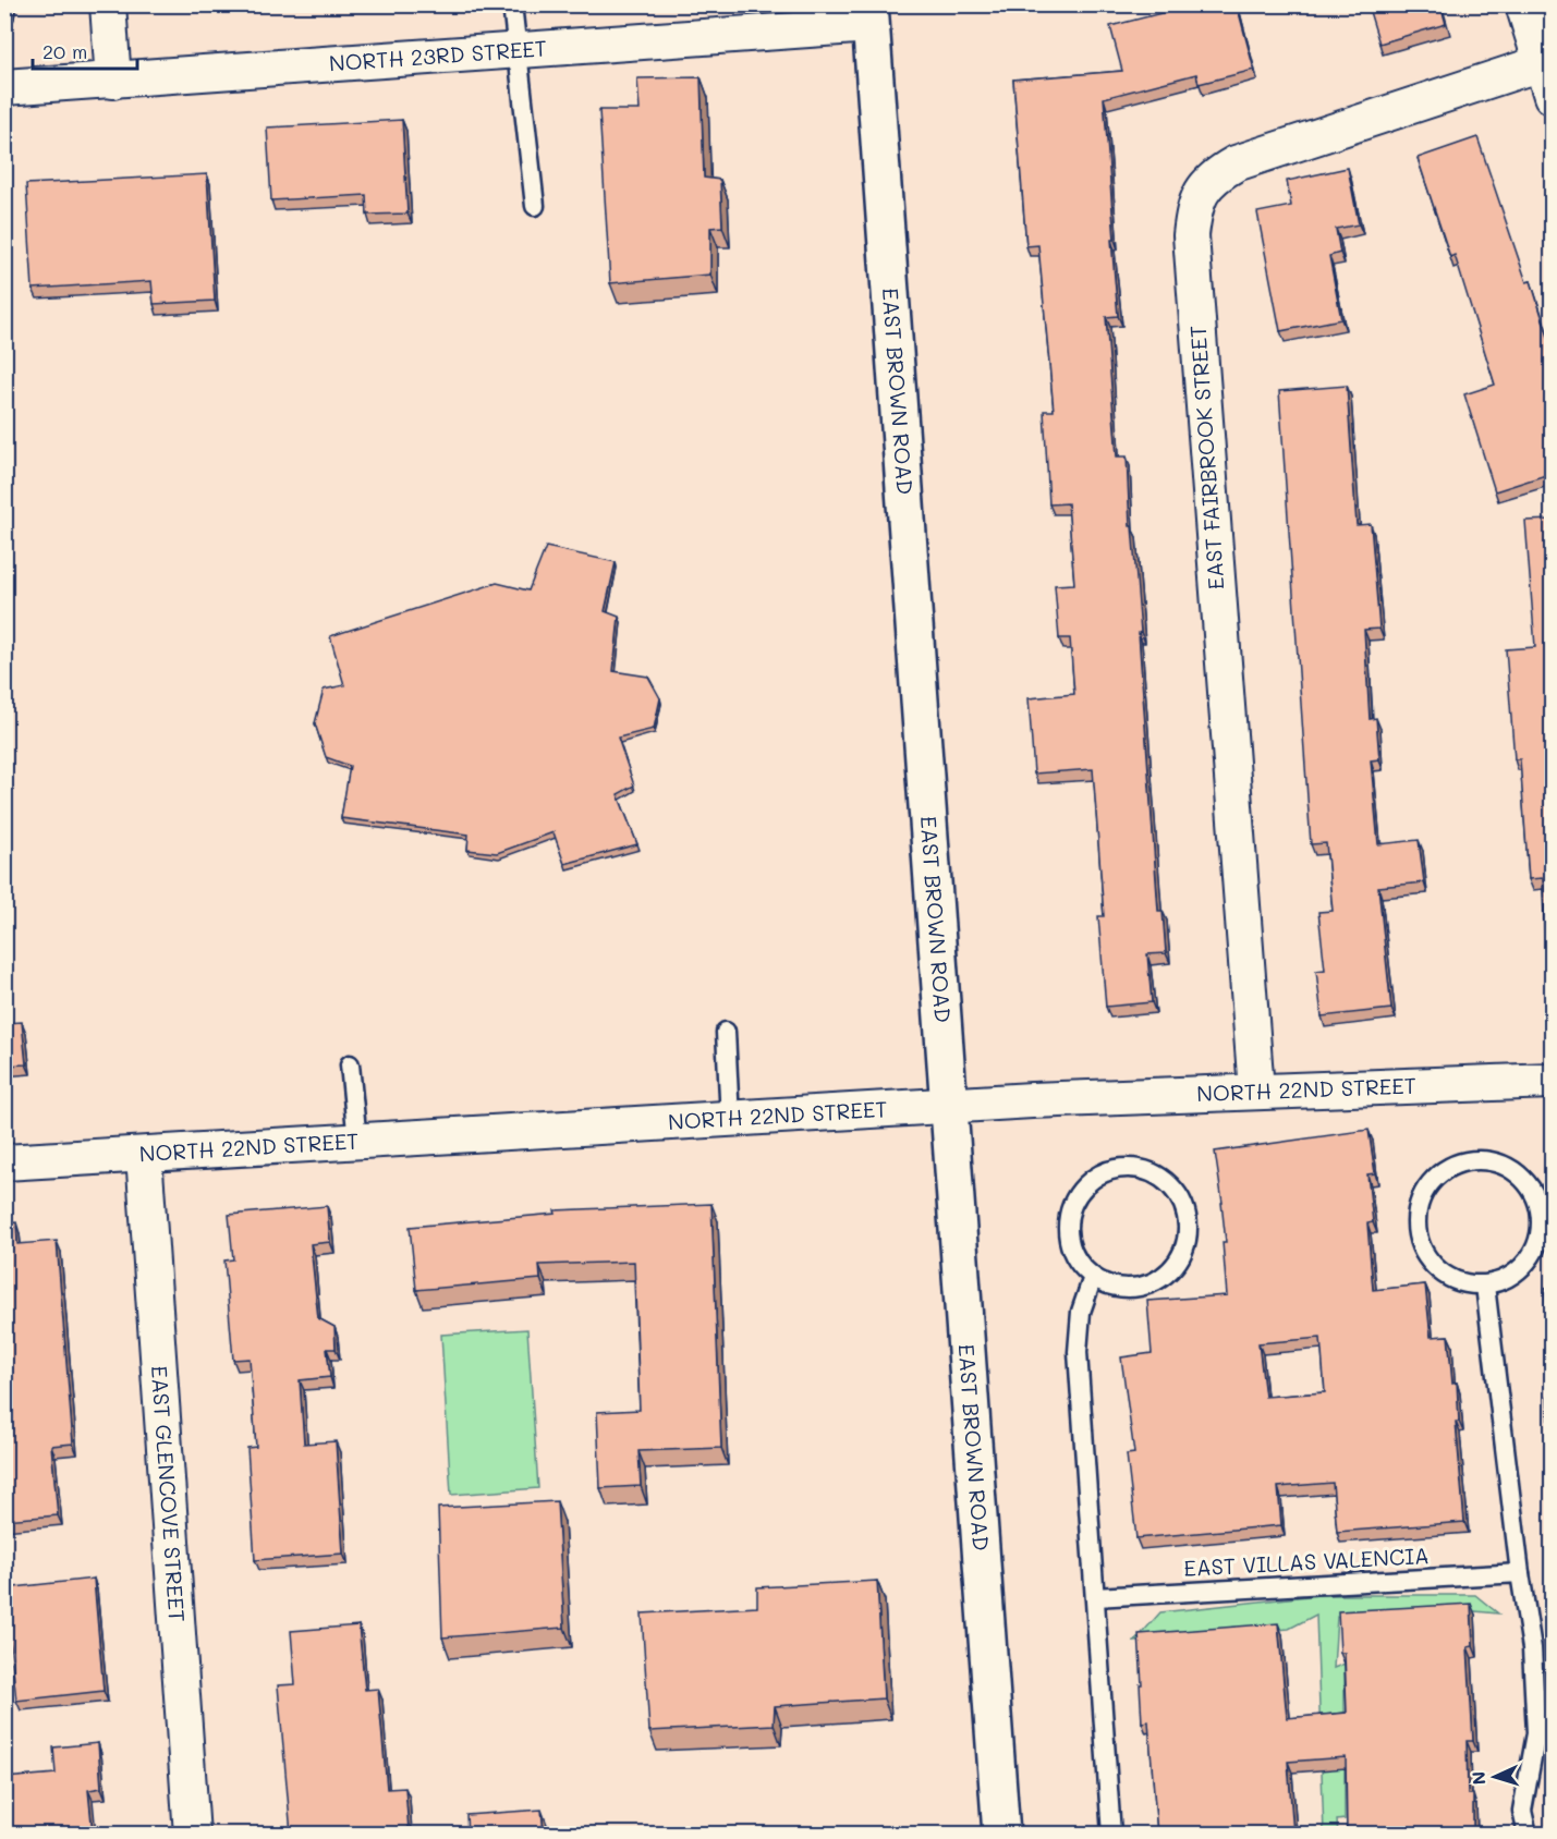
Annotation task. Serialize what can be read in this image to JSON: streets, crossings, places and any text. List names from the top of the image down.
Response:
{
  "streets": {
    "main road": ["EAST BROWN ROAD"],
    "street": [
      "NORTH 23RD STREET",
      "EAST FAIRBROOK STREET",
      "NORTH 22ND STREET",
      "EAST GLENCOVE STREET"
    ],
    "lane": ["EAST VILLAS VALENCIA"]
  },
  "crossings": [
    ["NORTH 23RD STREET", "EAST BROWN ROAD"],
    ["EAST BROWN ROAD", "NORTH 22ND STREET"],
    ["EAST FAIRBROOK STREET", "NORTH 22ND STREET"],
    ["NORTH 22ND STREET", "EAST GLENCOVE STREET"]
  ],
  "scale_bar": "20 m",
  "north": "left"
}
